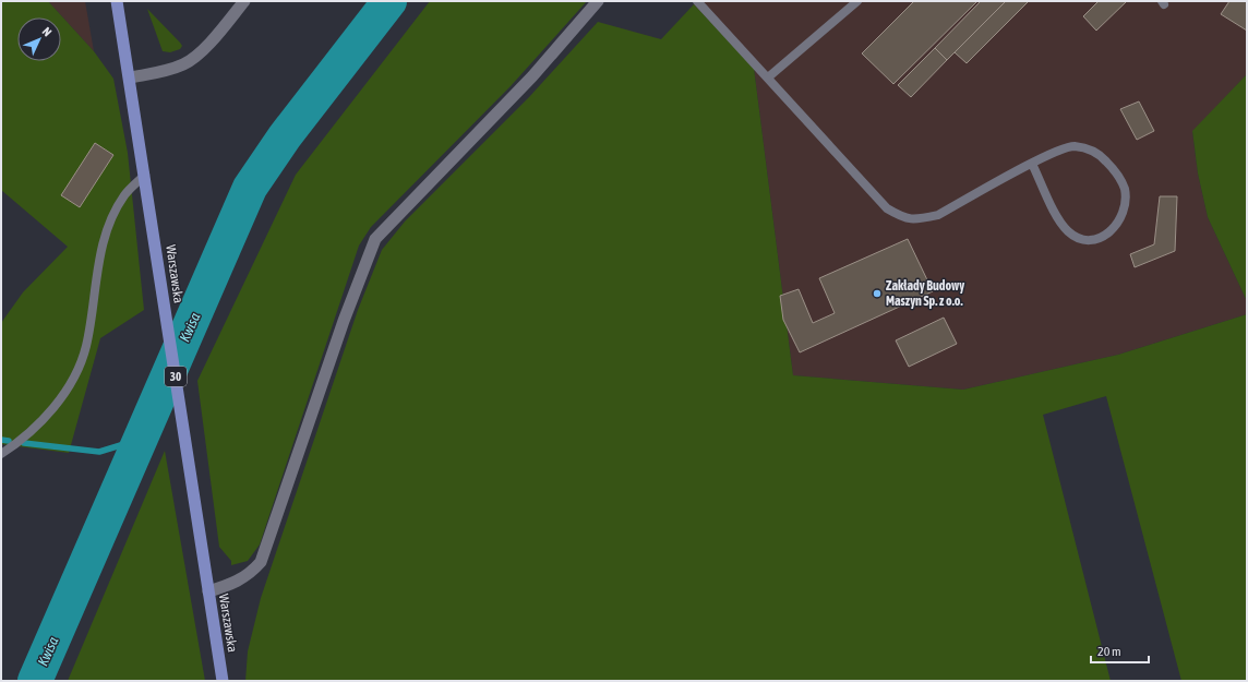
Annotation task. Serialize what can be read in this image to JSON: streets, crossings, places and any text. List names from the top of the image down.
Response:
{
  "streets": {
    "main road": ["Warszawska", "30"]
  },
  "water": ["Kwisa"],
  "places": ["Zakłady Budowy Maszyn Sp. z o.o."],
  "scale_bar": "20 m",
  "north": "top right"
}
